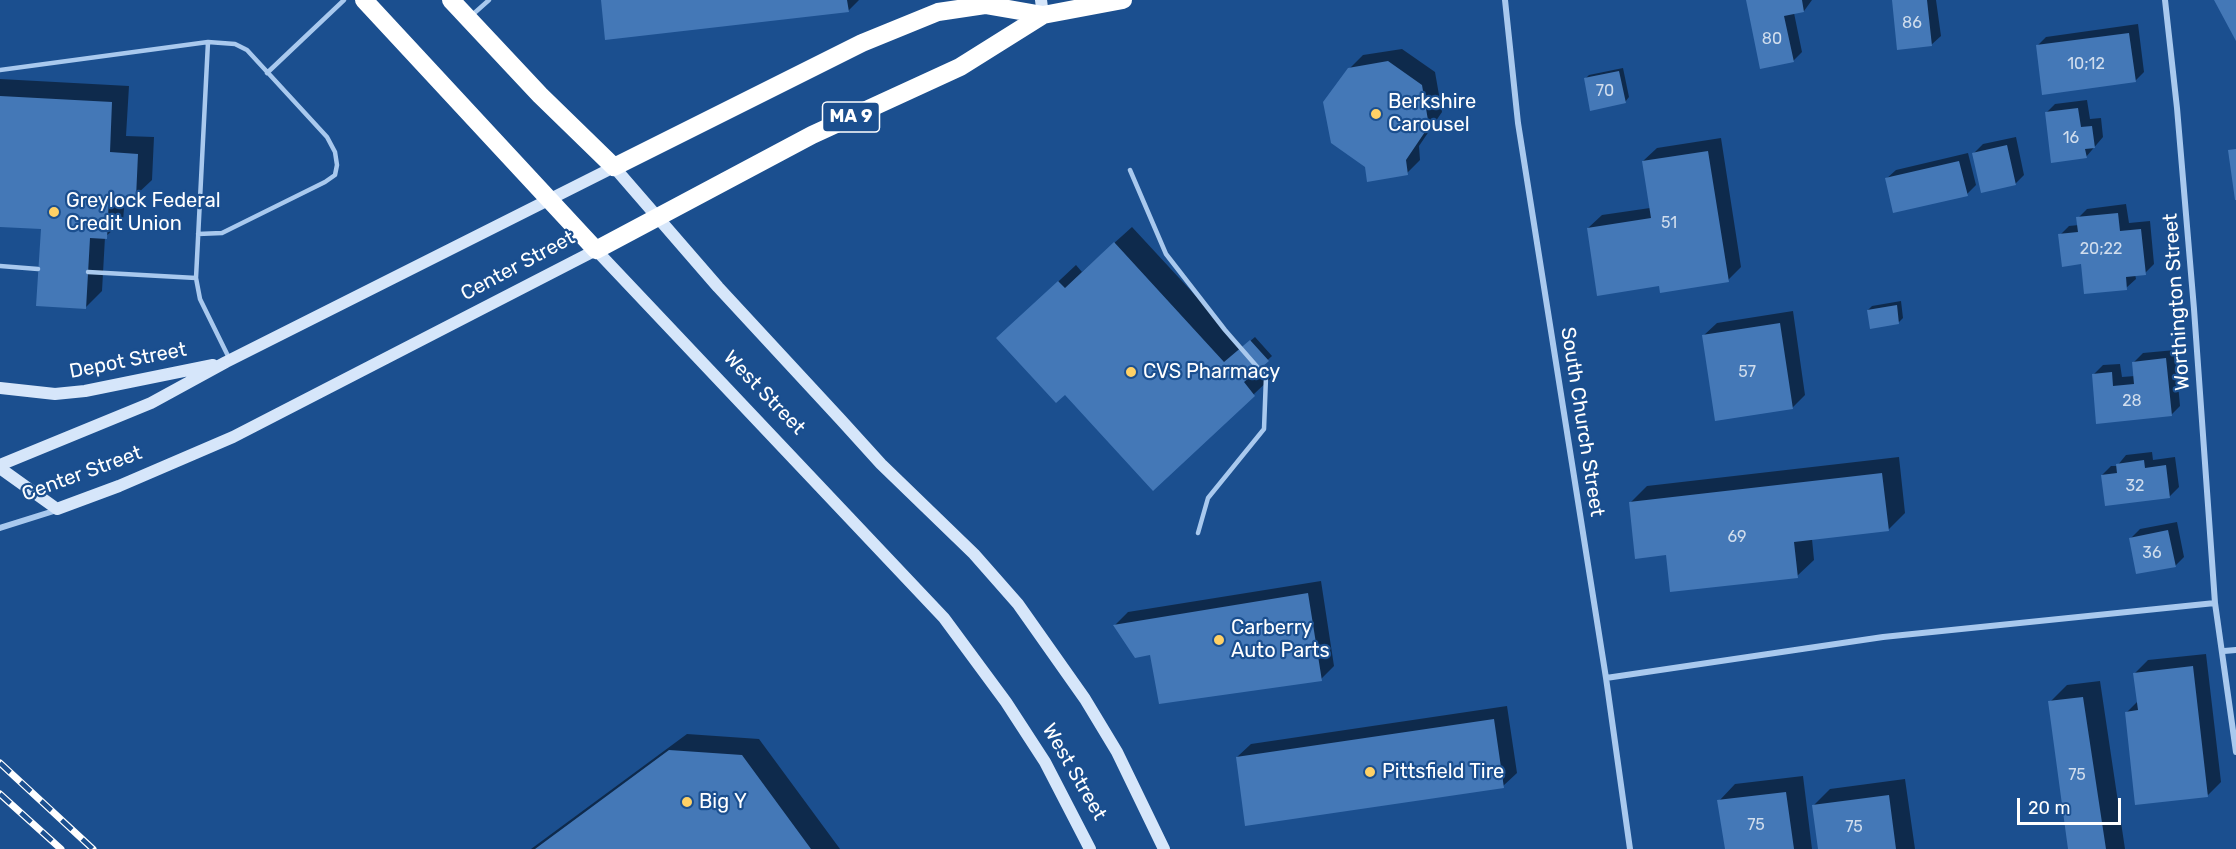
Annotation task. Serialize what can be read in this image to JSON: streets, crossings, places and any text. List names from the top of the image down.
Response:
{
  "streets": {
    "highway": ["MA 9", "Center Street", "West Street"],
    "street": ["Worthington Street", "Depot Street", "South Church Street"]
  },
  "crossings": [
    ["Center Street", "Depot Street"],
    ["Center Street", "West Street"]
  ],
  "places": [
    "Berkshire Carousel",
    "Greylock Federal Credit Union",
    "CVS Pharmacy",
    "Carberry Auto Parts",
    "Pittsfield Tire",
    "Big Y"
  ],
  "house_numbers": [
    "86",
    "80",
    "10;12",
    "70",
    "16",
    "51",
    "20;22",
    "57",
    "28",
    "32",
    "69",
    "36",
    "75",
    "75",
    "75"
  ],
  "scale_bar": "20 m"
}
